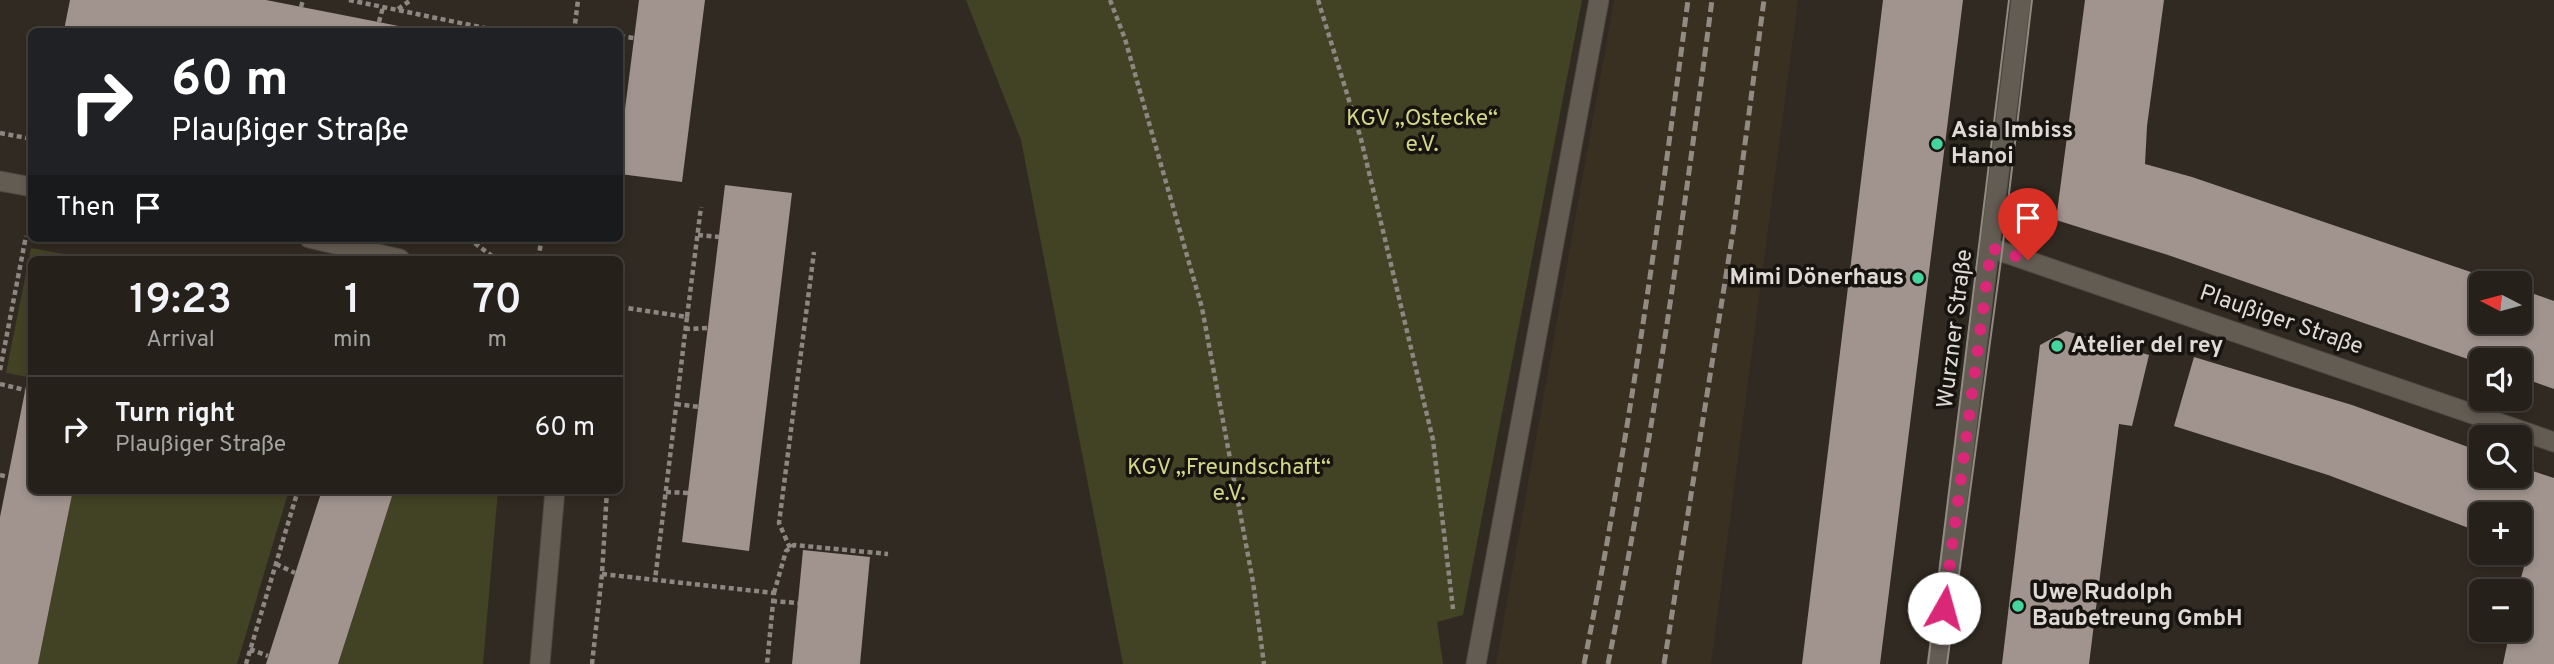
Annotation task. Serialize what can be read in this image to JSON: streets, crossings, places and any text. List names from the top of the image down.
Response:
{
  "streets": {
    "street": ["Plaußiger Straße", "Wurzner Straße"]
  },
  "crossings": [
    ["Plaußiger Straße", "Wurzner Straße"]
  ],
  "parks": ["KGV „Ostecke“ e.V.", "KGV „Freundschaft“ e.V."],
  "places": [
    "Asia Imbiss Hanoi",
    "Mimi Dönerhaus",
    "Atelier del rey",
    "Uwe Rudolph Baubetreung GmbH"
  ],
  "north": "left",
  "page": {
    "turn": ["60 m", "Plaußiger Straße"],
    "then": "Then",
    "eta": [
      "19:23",
      "Arrival",
      "1",
      "min",
      "70",
      "m"
    ],
    "map_buttons": ["+", "−"],
    "list": [
      {
        "name": "Turn right",
        "note": "Plaußiger Straße",
        "value": "60 m"
      }
    ]
  }
}
